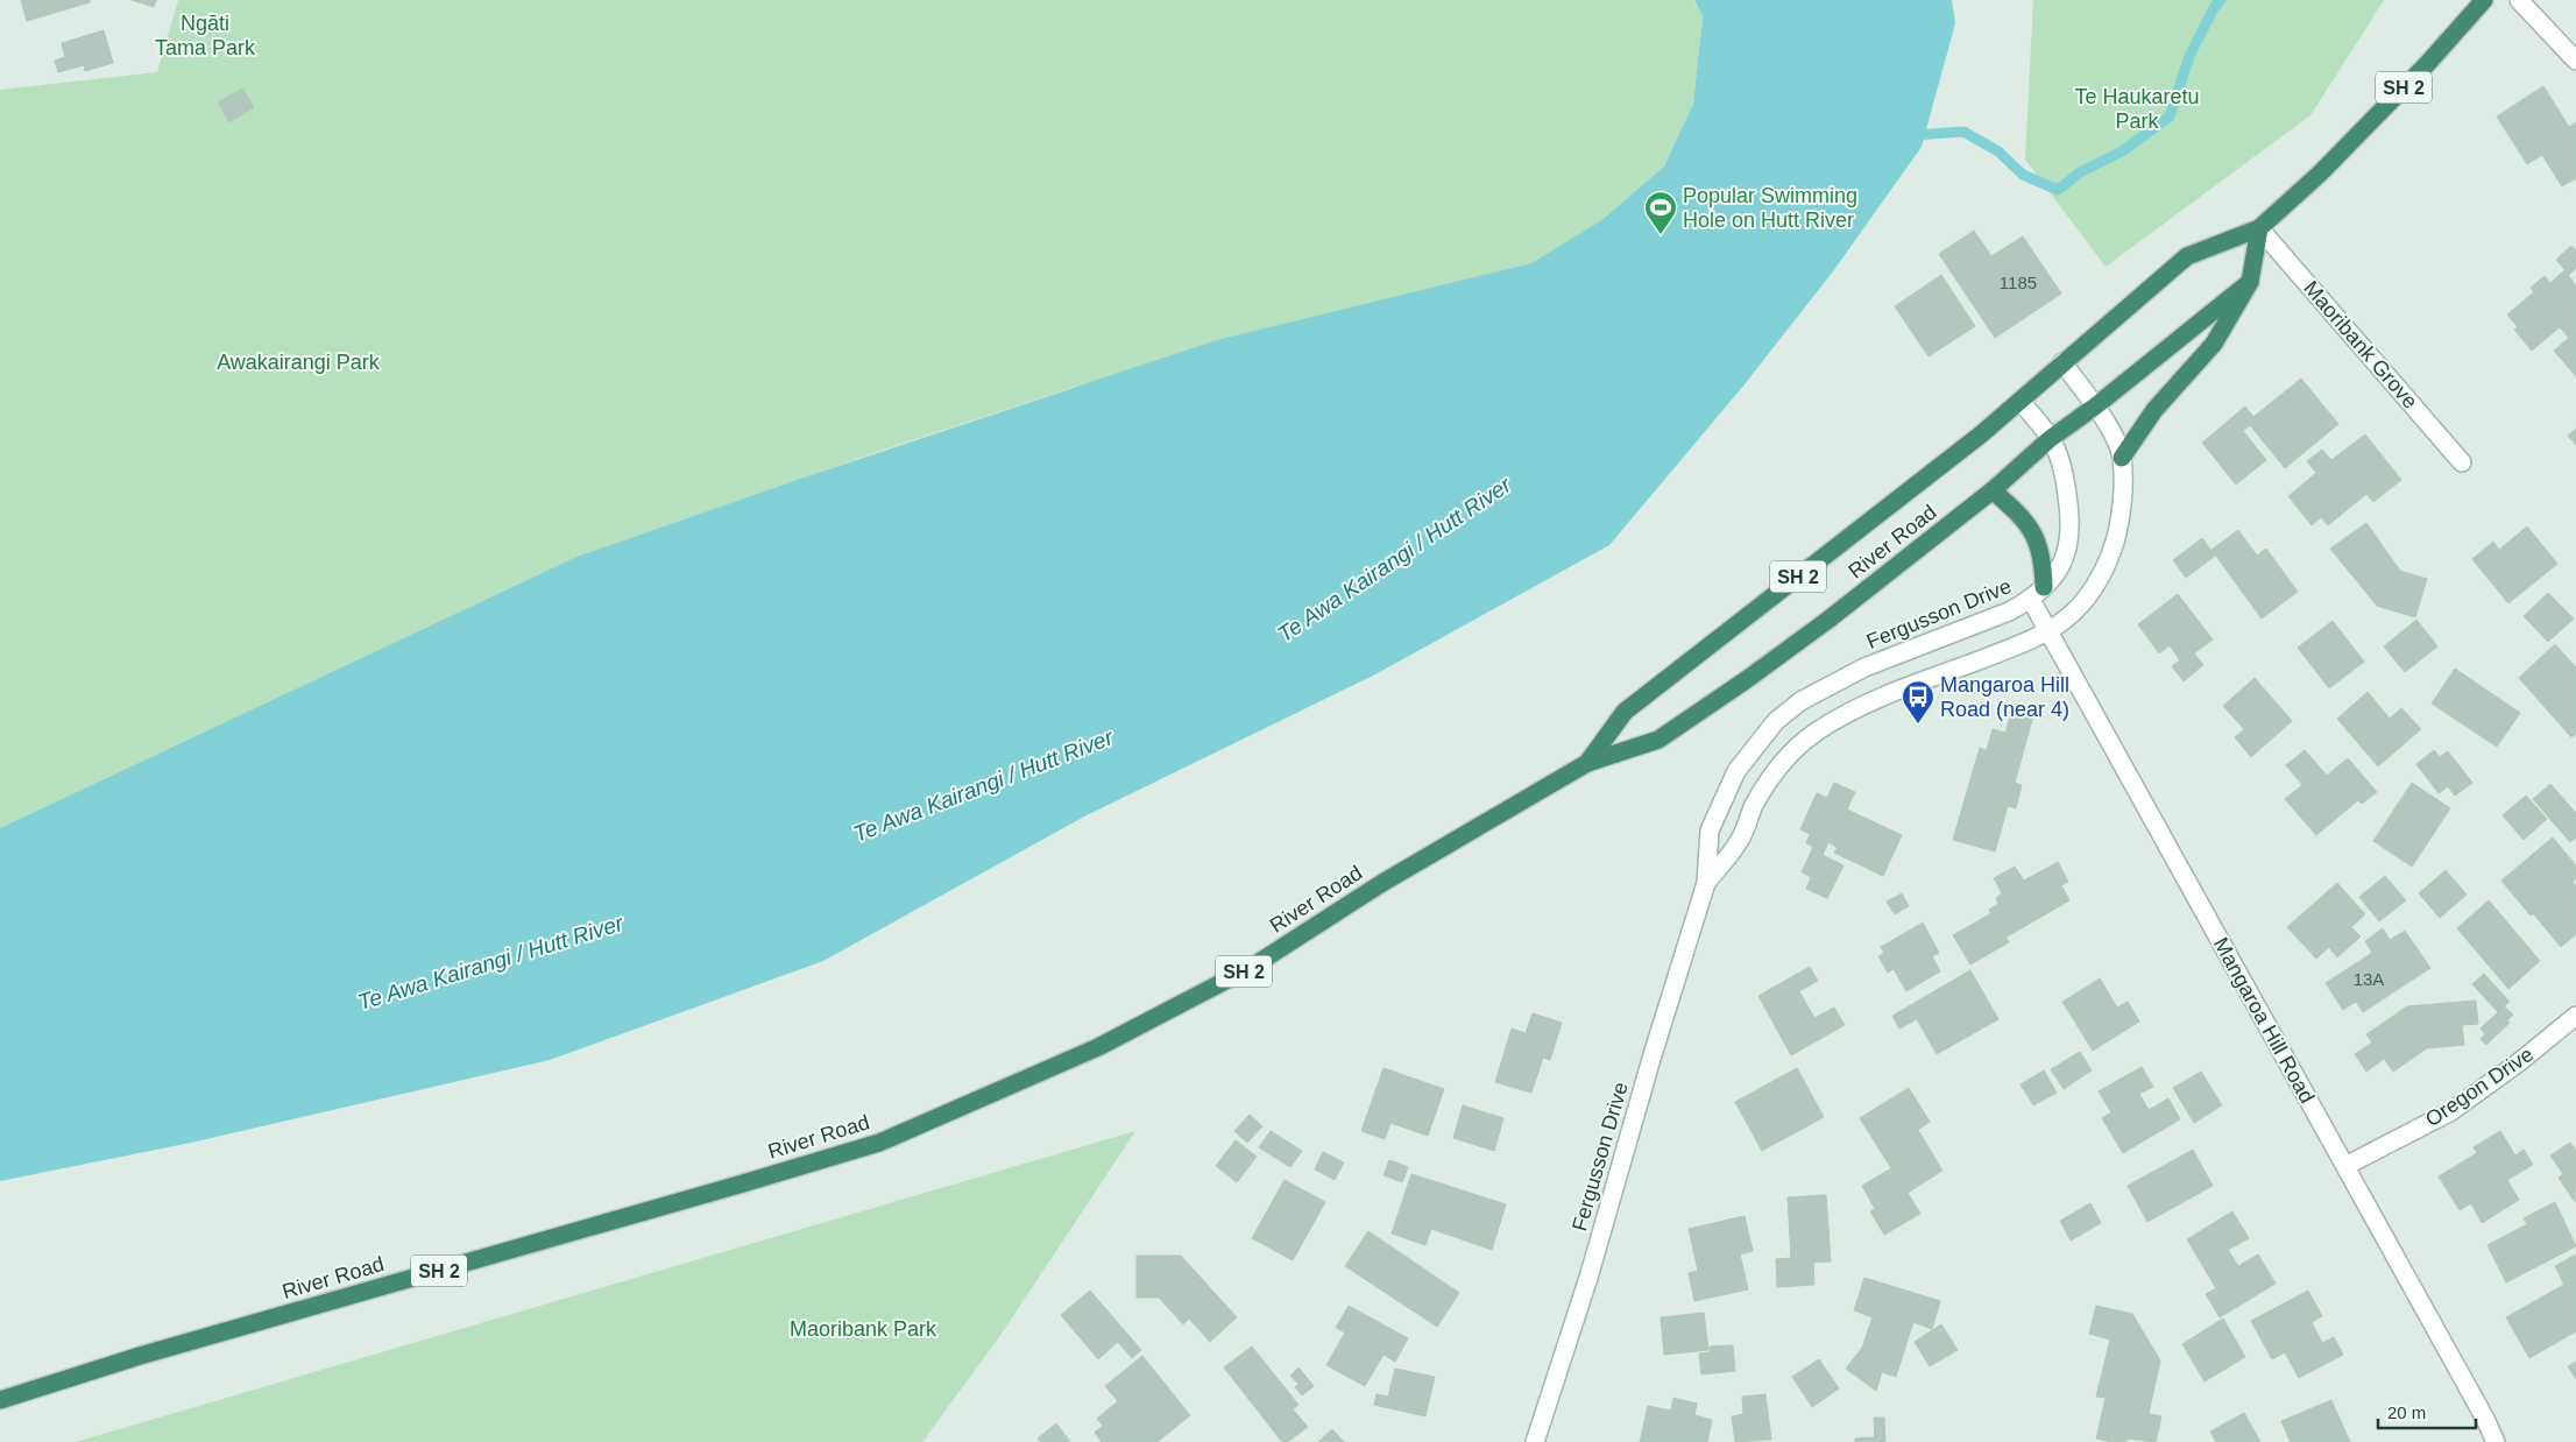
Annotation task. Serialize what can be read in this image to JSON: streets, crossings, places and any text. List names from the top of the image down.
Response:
{
  "streets": {
    "highway": ["SH 2", "River Road"],
    "main road": [
      "Maoribank Grove",
      "Fergusson Drive",
      "Mangaroa Hill Road",
      "Oregon Drive"
    ]
  },
  "crossings": [
    ["SH 2", "Maoribank Grove"],
    ["SH 2", "River Road"],
    ["SH 2", "Fergusson Drive"],
    ["River Road", "Fergusson Drive"],
    ["Fergusson Drive", "Mangaroa Hill Road"],
    ["Mangaroa Hill Road", "Oregon Drive"]
  ],
  "water": ["Te Awa Kairangi / Hutt River"],
  "parks": [
    "Ngāti Tama Park",
    "Te Haukaretu Park",
    "Awakairangi Park",
    "Maoribank Park"
  ],
  "places": {
    "sports": ["Popular Swimming Hole on Hutt River"],
    "bus stop": ["Mangaroa Hill Road (near 4)"]
  },
  "house_numbers": ["1185", "13A"],
  "scale_bar": "20 m"
}
